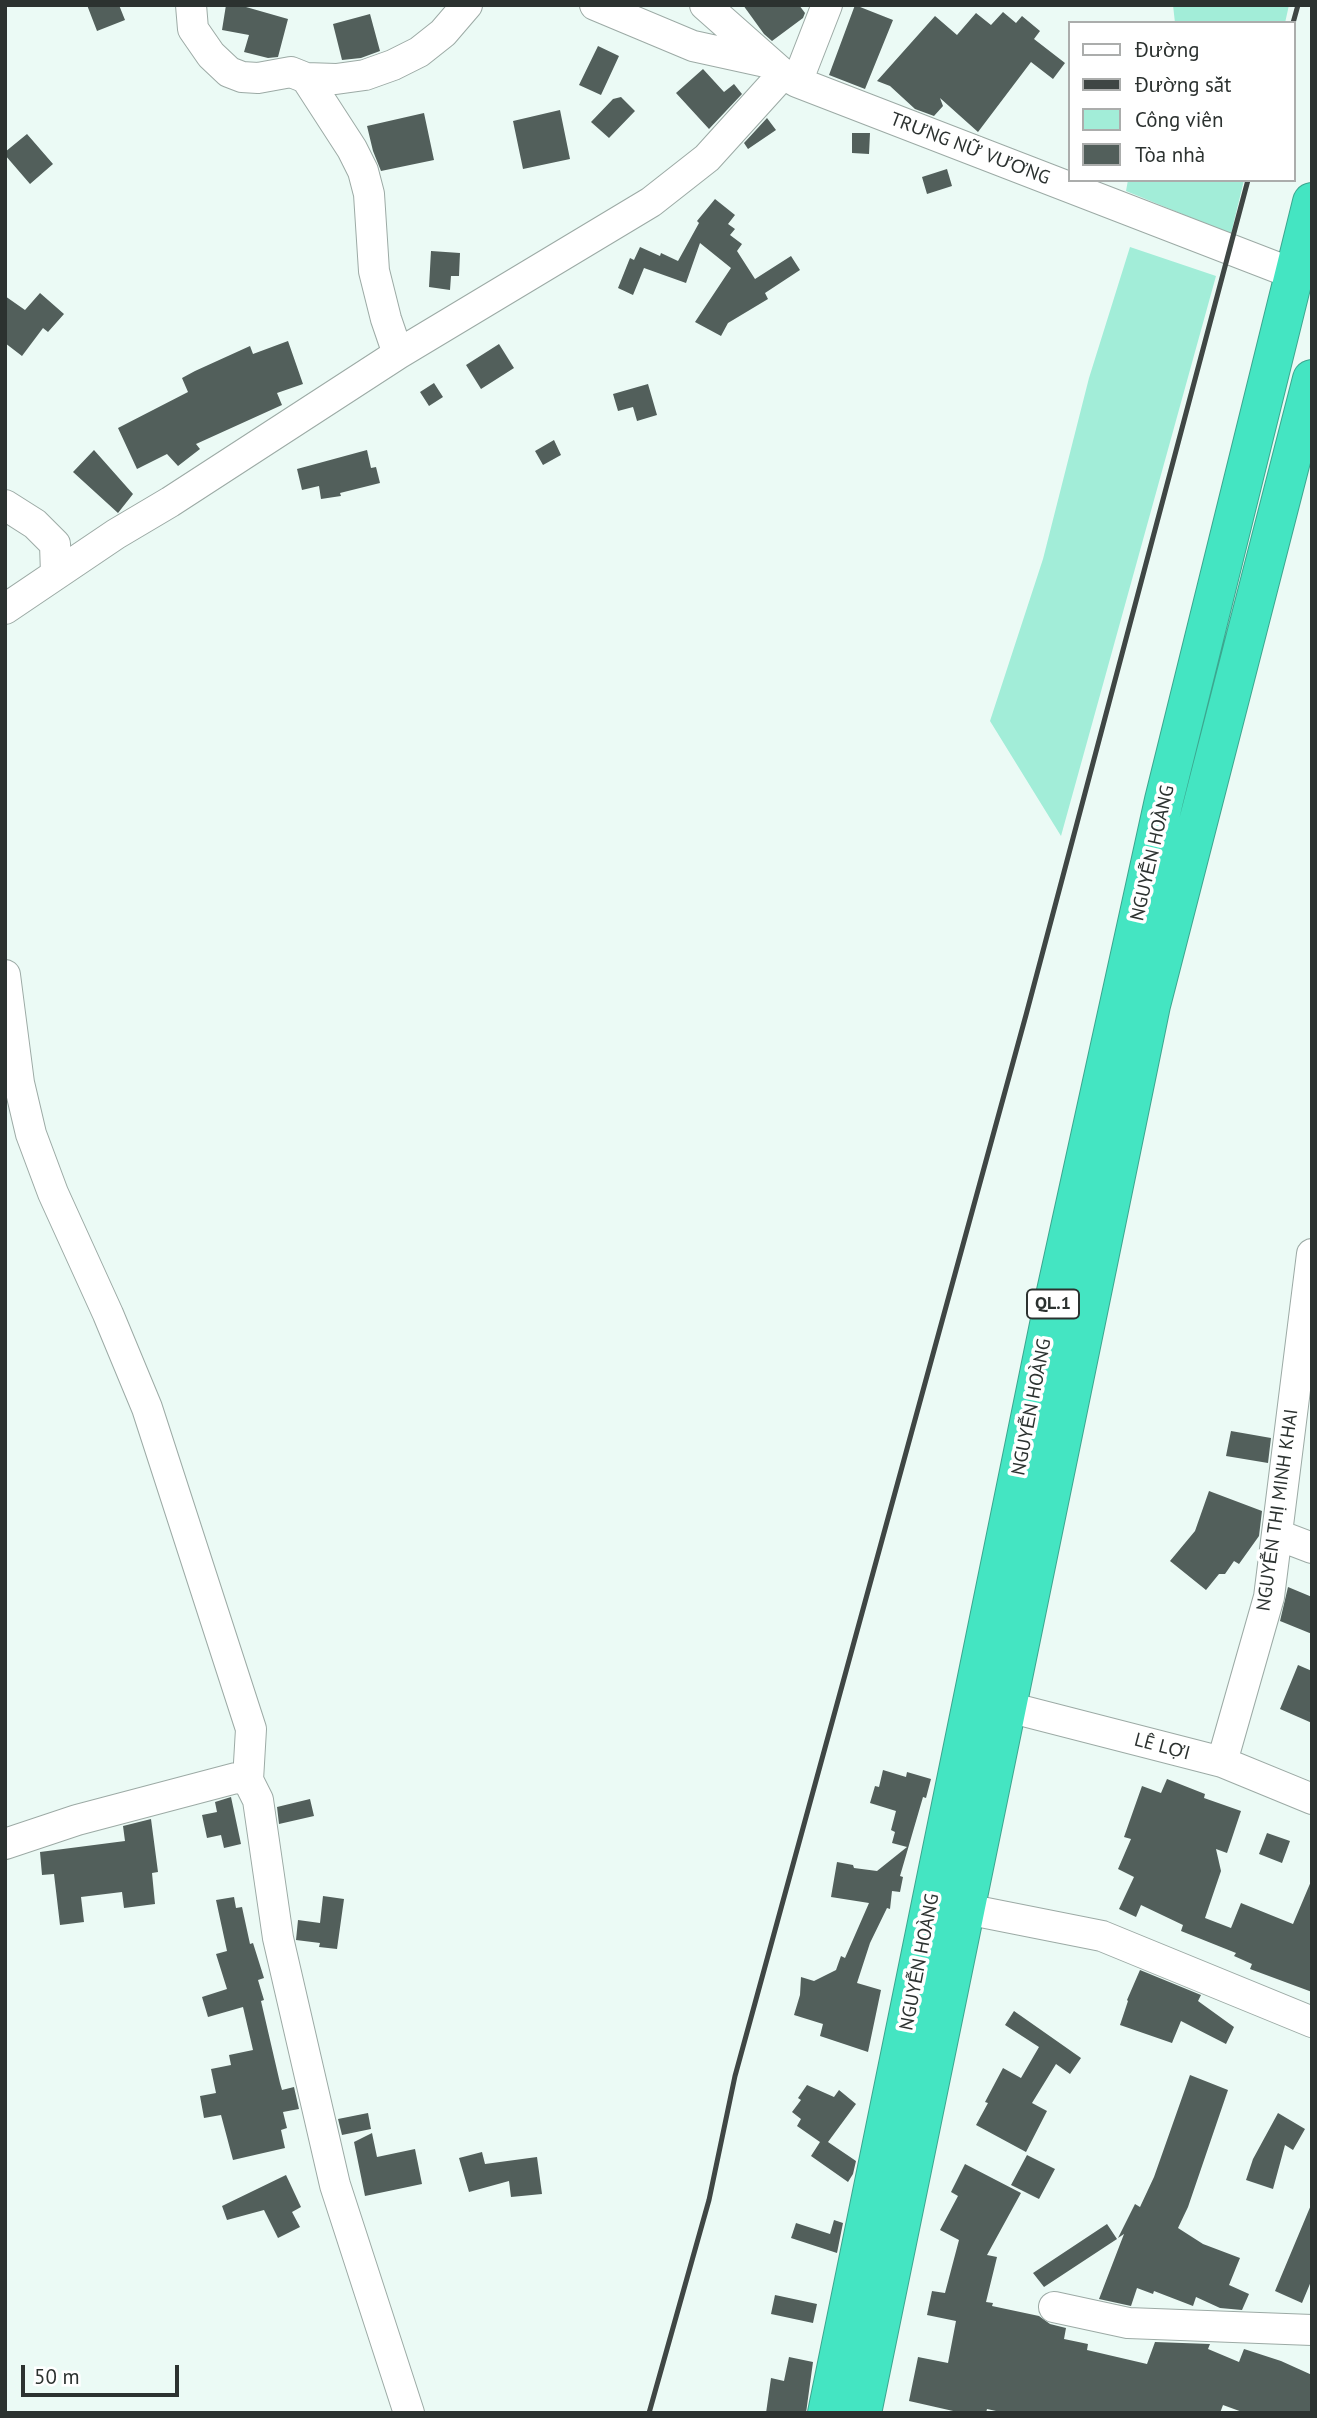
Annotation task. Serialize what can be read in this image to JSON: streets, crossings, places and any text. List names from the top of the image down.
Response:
{
  "streets": {
    "highway": ["NGUYỄN HOÀNG", "QL.1"],
    "street": ["TRƯNG NỮ VƯƠNG", "NGUYỄN THỊ MINH KHAI", "LÊ LỢI"]
  },
  "crossings": [
    ["TRƯNG NỮ VƯƠNG", "NGUYỄN HOÀNG"],
    ["NGUYỄN HOÀNG", "LÊ LỢI"],
    ["NGUYỄN THỊ MINH KHAI", "LÊ LỢI"]
  ],
  "legend": [
    "Đường",
    "Đường sắt",
    "Công viên",
    "Tòa nhà"
  ],
  "scale_bar": "50 m"
}
